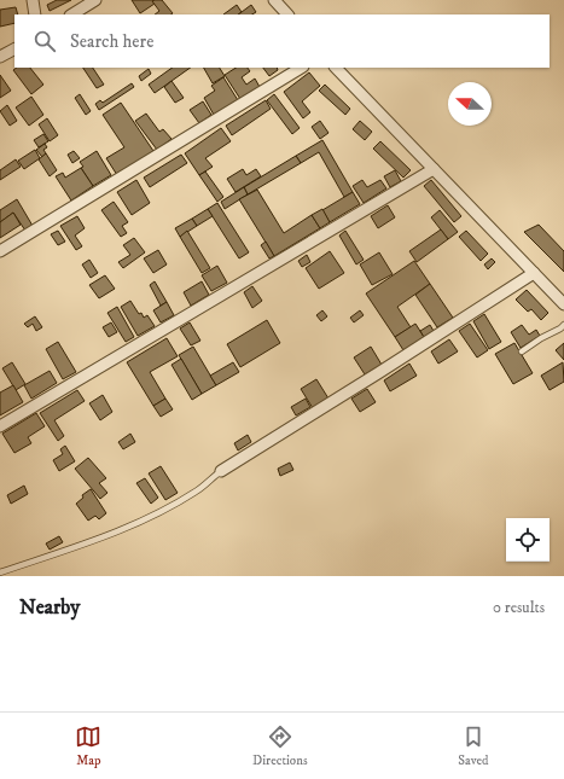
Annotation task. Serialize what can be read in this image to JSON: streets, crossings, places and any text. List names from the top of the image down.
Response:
{
  "north": "left",
  "page": {
    "search": "Search here",
    "heading": ["Nearby", "0 results"],
    "nav": ["Map", "Directions", "Saved"]
  }
}
